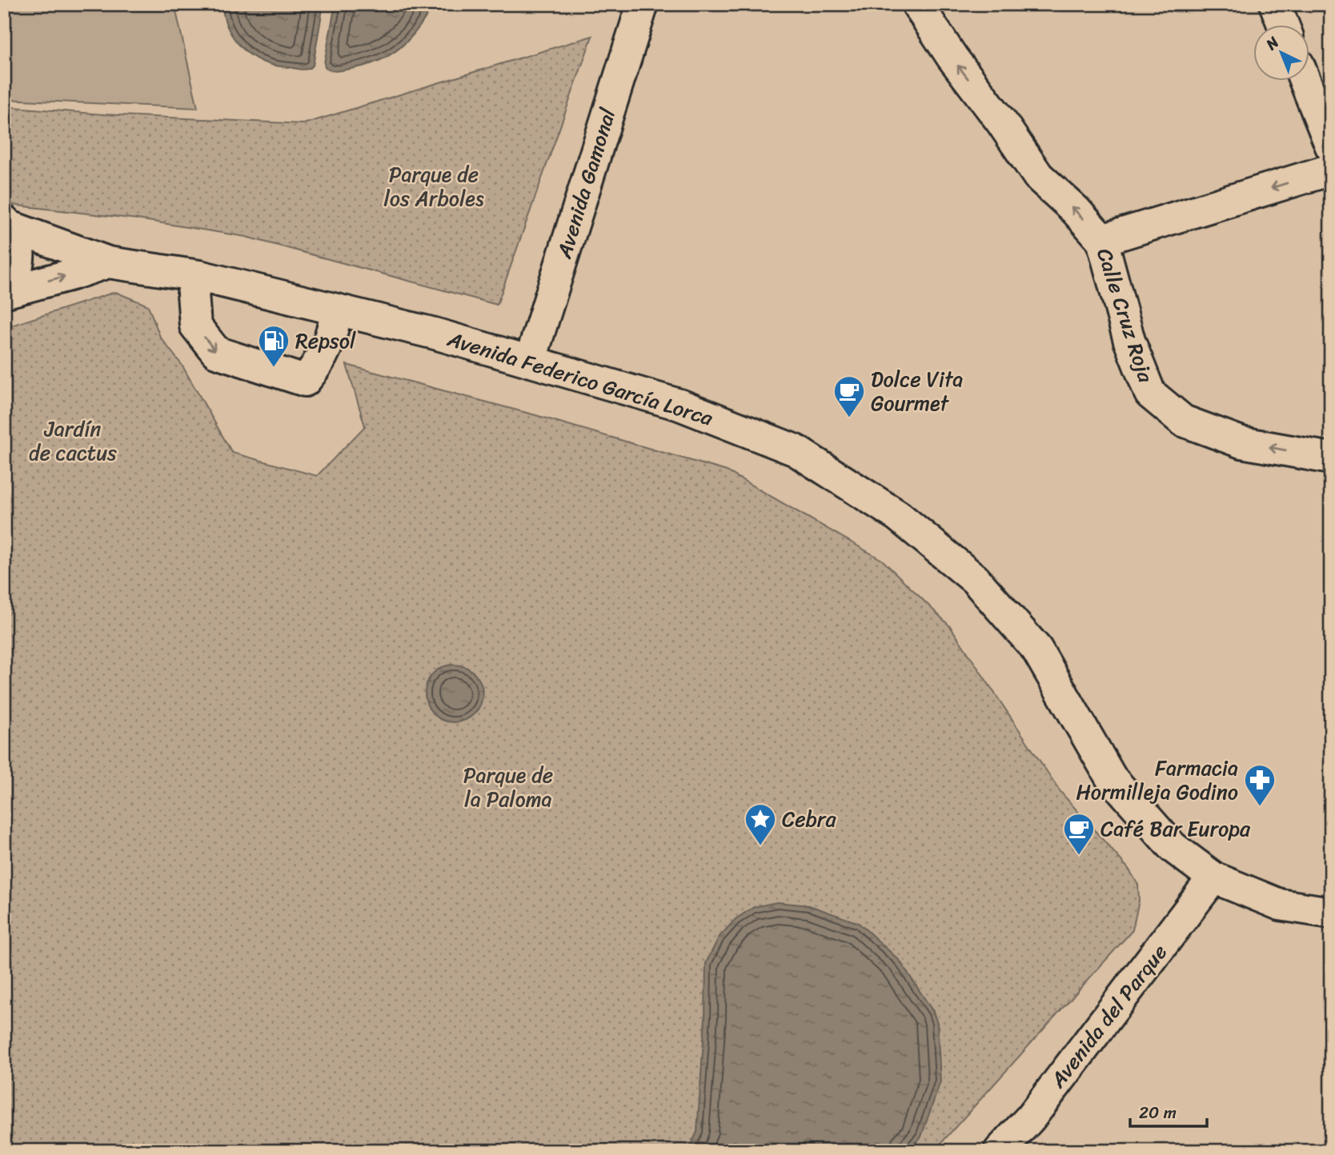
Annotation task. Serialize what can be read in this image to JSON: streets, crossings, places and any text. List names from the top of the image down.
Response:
{
  "streets": {
    "street": [
      "Avenida Gamonal",
      "Calle Cruz Roja",
      "Avenida Federico García Lorca",
      "Avenida del Parque"
    ]
  },
  "crossings": [
    ["Avenida Gamonal", "Avenida Federico García Lorca"],
    ["Avenida Federico García Lorca", "Avenida del Parque"]
  ],
  "one_way": ["Calle Cruz Roja"],
  "parks": ["Parque de los Arboles", "Jardín de cactus", "Parque de la Paloma"],
  "places": {
    "fuel station": ["Repsol"],
    "cafe": ["Dolce Vita Gourmet", "Café Bar Europa"],
    "pharmacy": ["Farmacia Hormilleja Godino"],
    "place": ["Cebra"]
  },
  "scale_bar": "20 m",
  "north": "top left"
}
